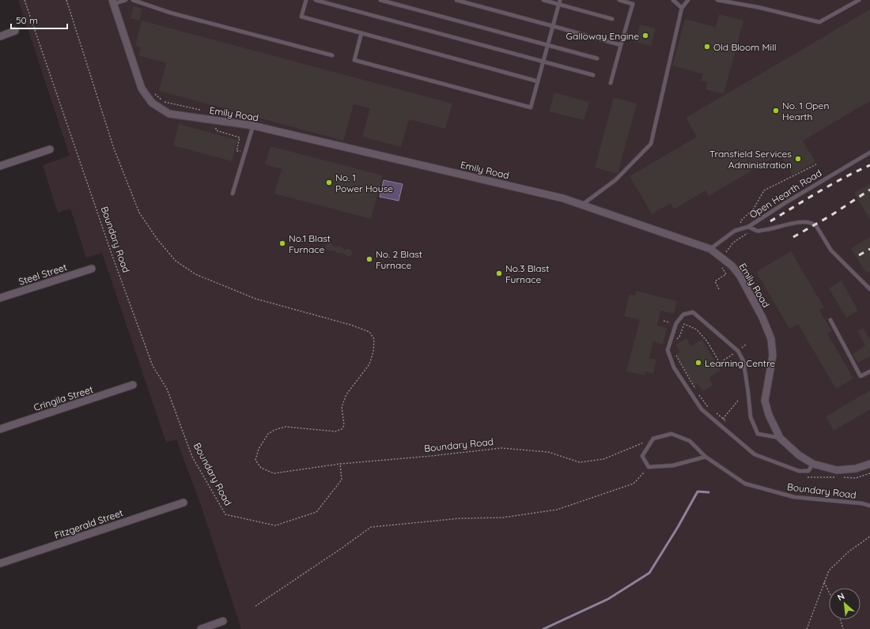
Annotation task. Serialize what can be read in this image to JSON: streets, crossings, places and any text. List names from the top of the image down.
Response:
{
  "streets": {
    "street": [
      "Emily Road",
      "Steel Street",
      "Cringila Street",
      "Fitzgerald Street"
    ],
    "lane": ["Open Hearth Road", "Boundary Road"]
  },
  "crossings": [
    ["Emily Road", "Open Hearth Road"]
  ],
  "places": [
    "Galloway Engine",
    "Old Bloom Mill",
    "No. 1 Open Hearth",
    "Transfield Services Administration",
    "No. 1 Power House",
    "No.1 Blast Furnace",
    "No. 2 Blast Furnace",
    "No.3 Blast Furnace",
    "Learning Centre"
  ],
  "scale_bar": "50 m",
  "north": "top left"
}
